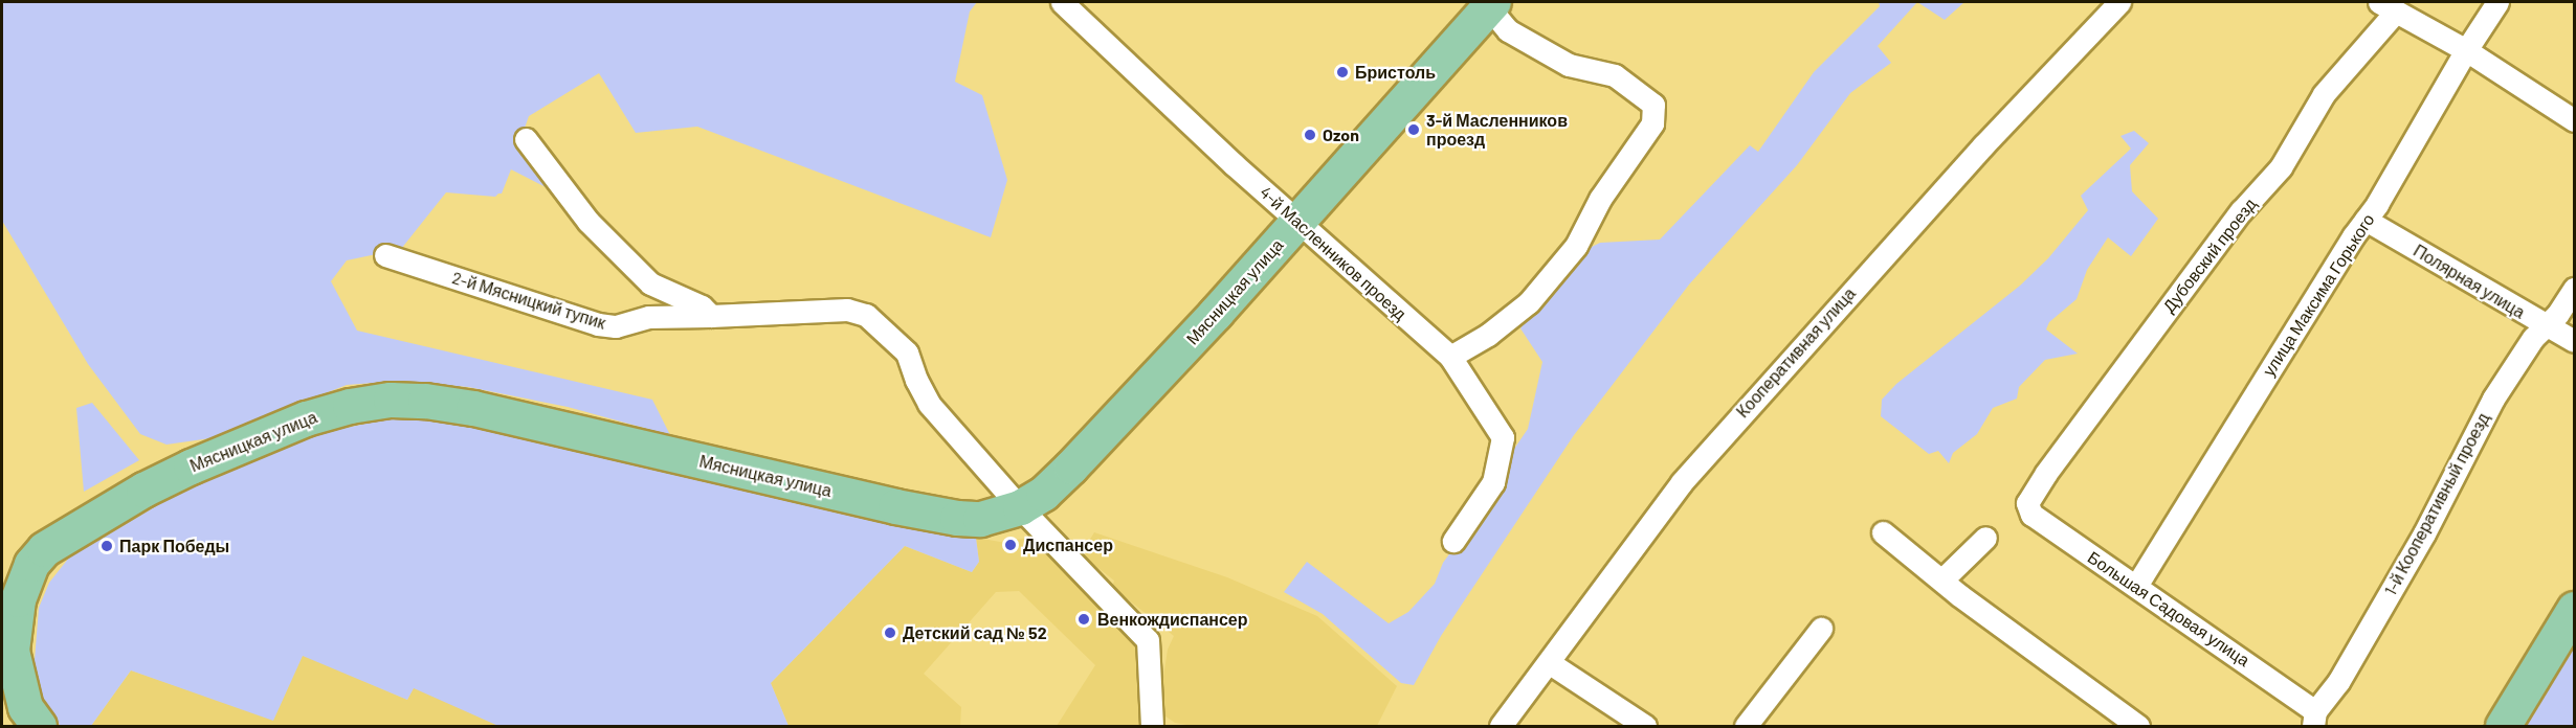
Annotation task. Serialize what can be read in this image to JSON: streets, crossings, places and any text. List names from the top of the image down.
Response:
{
  "streets": {
    "main road": ["Мясницкая улица"],
    "street": [
      "4-й Масленников проезд",
      "Дубовский проезд",
      "Полярная улица",
      "улица Максима Горького",
      "2-й Мясницкий тупик",
      "Кооперативная улица",
      "1-й Кооперативный проезд",
      "Большая Садовая улица"
    ]
  },
  "crossings": [
    ["4-й Масленников проезд", "Мясницкая улица"],
    ["Дубовский проезд", "Большая Садовая улица"],
    ["Полярная улица", "улица Максима Горького"],
    ["Полярная улица", "1-й Кооперативный проезд"],
    ["Мясницкая улица", "2-й Мясницкий тупик"],
    ["улица Максима Горького", "Большая Садовая улица"],
    ["1-й Кооперативный проезд", "Большая Садовая улица"]
  ],
  "places": [
    "Бристоль",
    "3-й Масленников проезд",
    "Ozon",
    "Диспансер",
    "Парк Победы",
    "Венкождиспансер",
    "Детский сад № 52"
  ]
}
